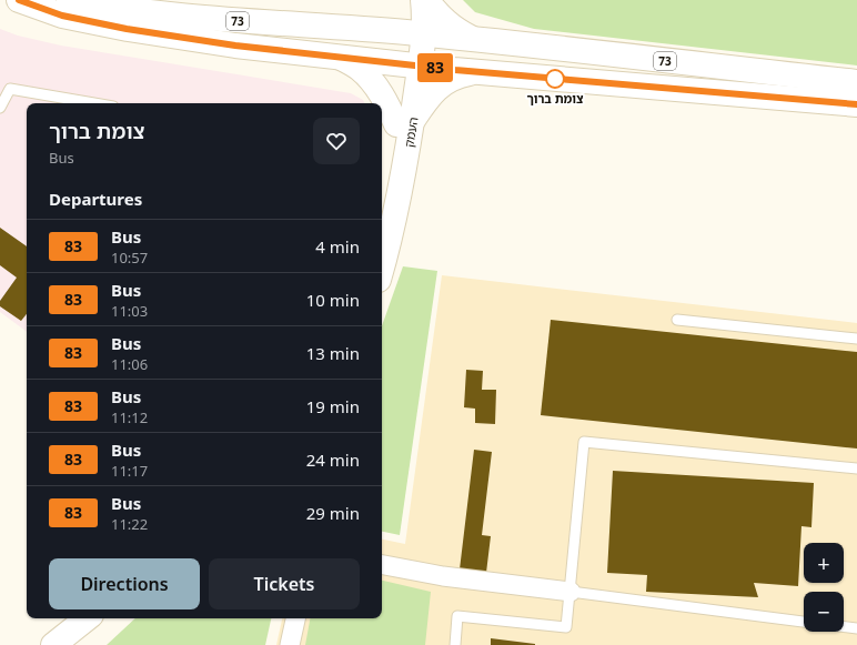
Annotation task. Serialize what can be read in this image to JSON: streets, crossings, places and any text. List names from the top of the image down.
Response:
{
  "streets": {
    "main road": ["73", "העמק"]
  },
  "crossings": [
    ["73", "העמק"]
  ],
  "places": ["צומת ברוך"],
  "lines": ["bus line 83"],
  "page": {
    "on_map": "83",
    "heading": [
      ["צומת ברוך", "Bus"],
      "Departures"
    ],
    "list": [
      {
        "mark": "83",
        "name": "Bus",
        "note": "10:57",
        "value": "4 min"
      },
      {
        "mark": "83",
        "name": "Bus",
        "note": "11:03",
        "value": "10 min"
      },
      {
        "mark": "83",
        "name": "Bus",
        "note": "11:06",
        "value": "13 min"
      },
      {
        "mark": "83",
        "name": "Bus",
        "note": "11:12",
        "value": "19 min"
      },
      {
        "mark": "83",
        "name": "Bus",
        "note": "11:17",
        "value": "24 min"
      },
      {
        "mark": "83",
        "name": "Bus",
        "note": "11:22",
        "value": "29 min"
      }
    ],
    "map_buttons": ["+", "−"],
    "buttons": ["Directions", "Tickets"]
  }
}
